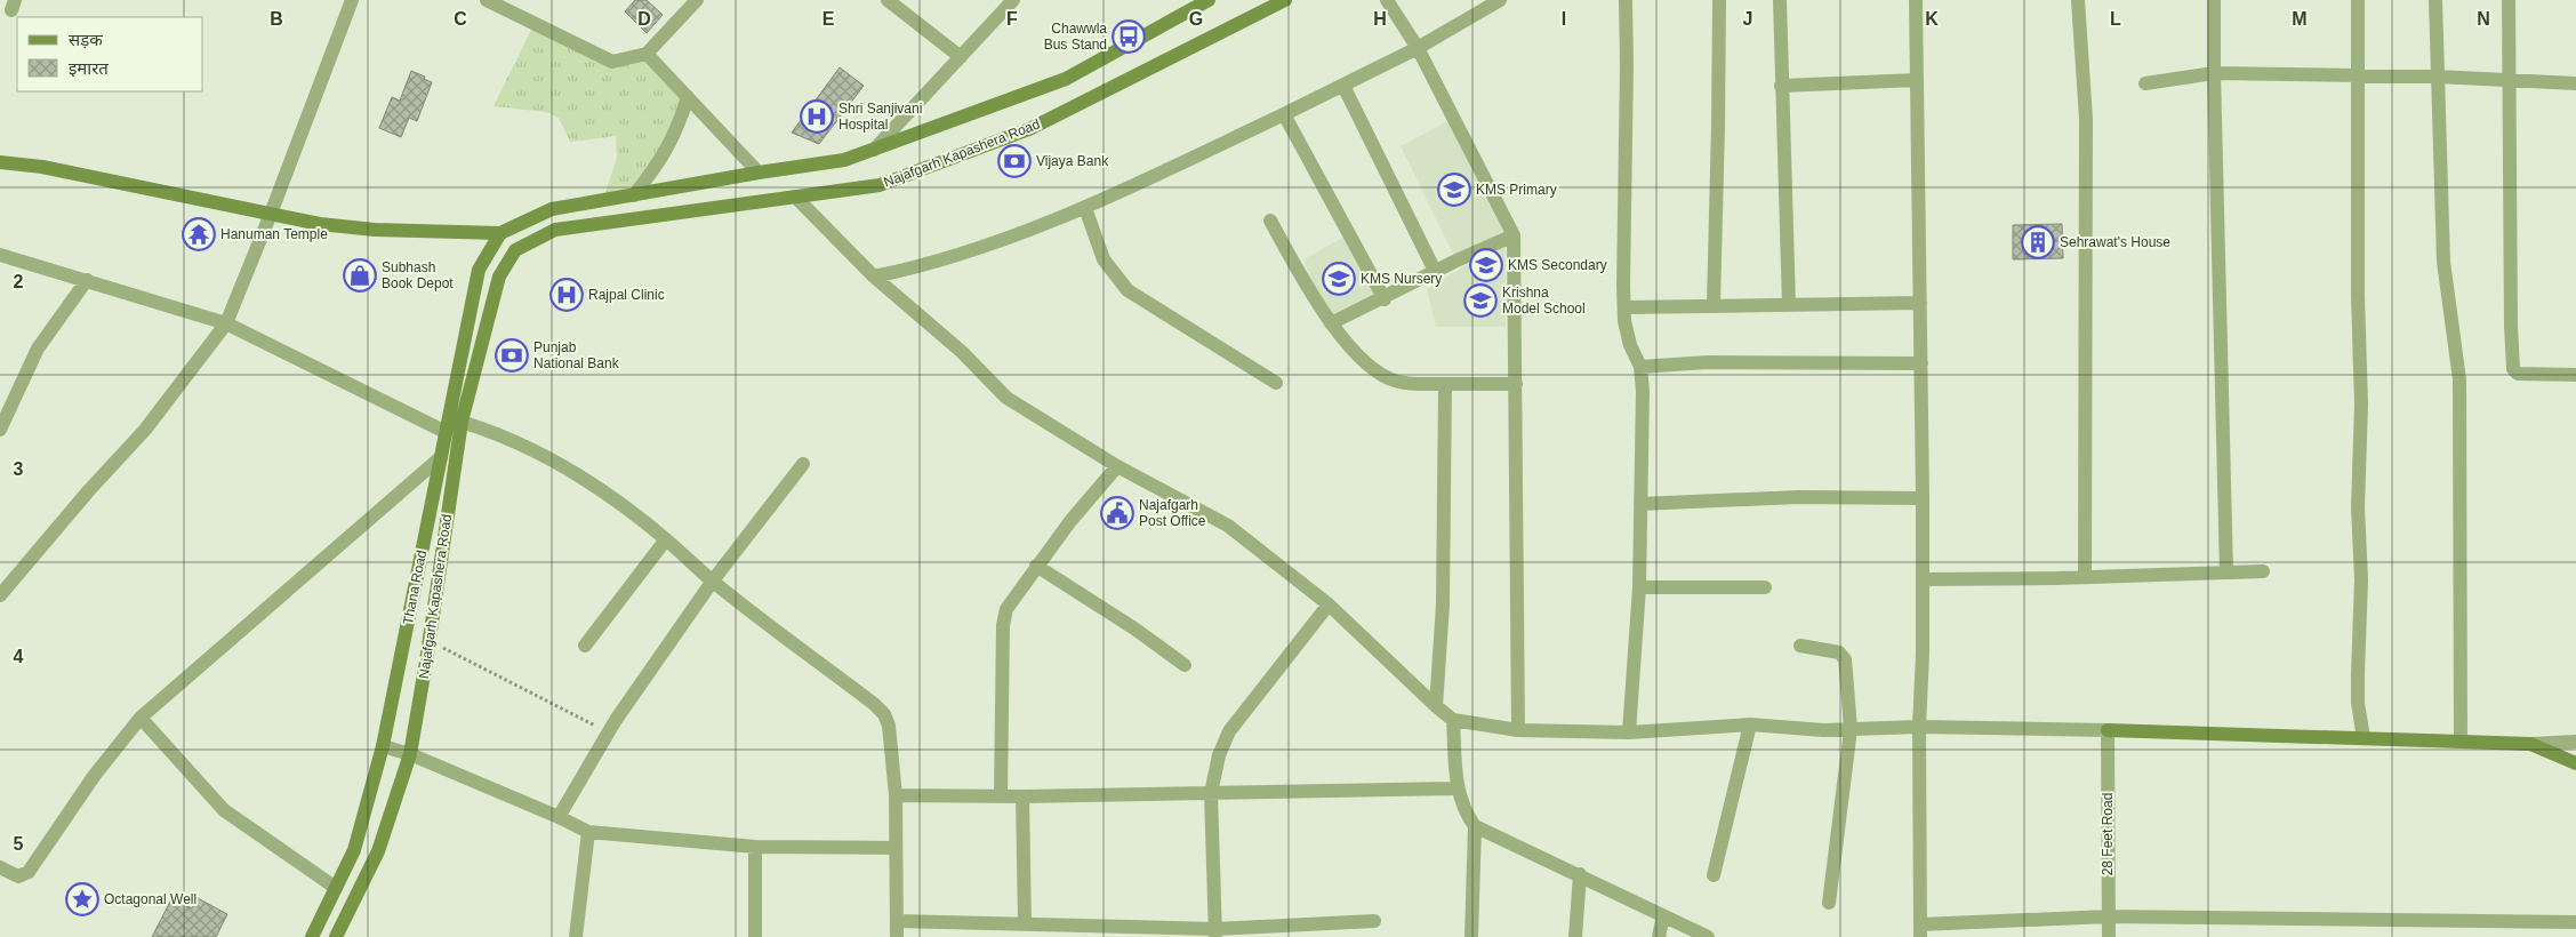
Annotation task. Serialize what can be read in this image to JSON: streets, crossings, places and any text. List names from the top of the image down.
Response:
{
  "streets": {
    "main road": ["Najafgarh Kapashera Road", "Thana Road"],
    "street": ["28 Feet Road"]
  },
  "crossings": [
    ["Najafgarh Kapashera Road", "Thana Road"]
  ],
  "places": {
    "bus stop": ["Chawwla Bus Stand"],
    "hospital": ["Shri Sanjivani Hospital", "Rajpal Clinic"],
    "bank": ["Vijaya Bank", "Punjab National Bank"],
    "school or university": [
      "KMS Primary",
      "KMS Secondary",
      "KMS Nursery",
      "Krishna Model School"
    ],
    "temple": ["Hanuman Temple"],
    "building": ["Sehrawat's House"],
    "shop": ["Subhash Book Depot"],
    "public building": ["Najafgarh Post Office"],
    "place": ["Octagonal Well"]
  },
  "legend": ["सड़क", "इमारत"],
  "grid": {
    "columns": [
      "B",
      "C",
      "D",
      "E",
      "F",
      "G",
      "H",
      "I",
      "J",
      "K",
      "L",
      "M",
      "N"
    ],
    "rows": [
      "2",
      "3",
      "4",
      "5"
    ]
  }
}
